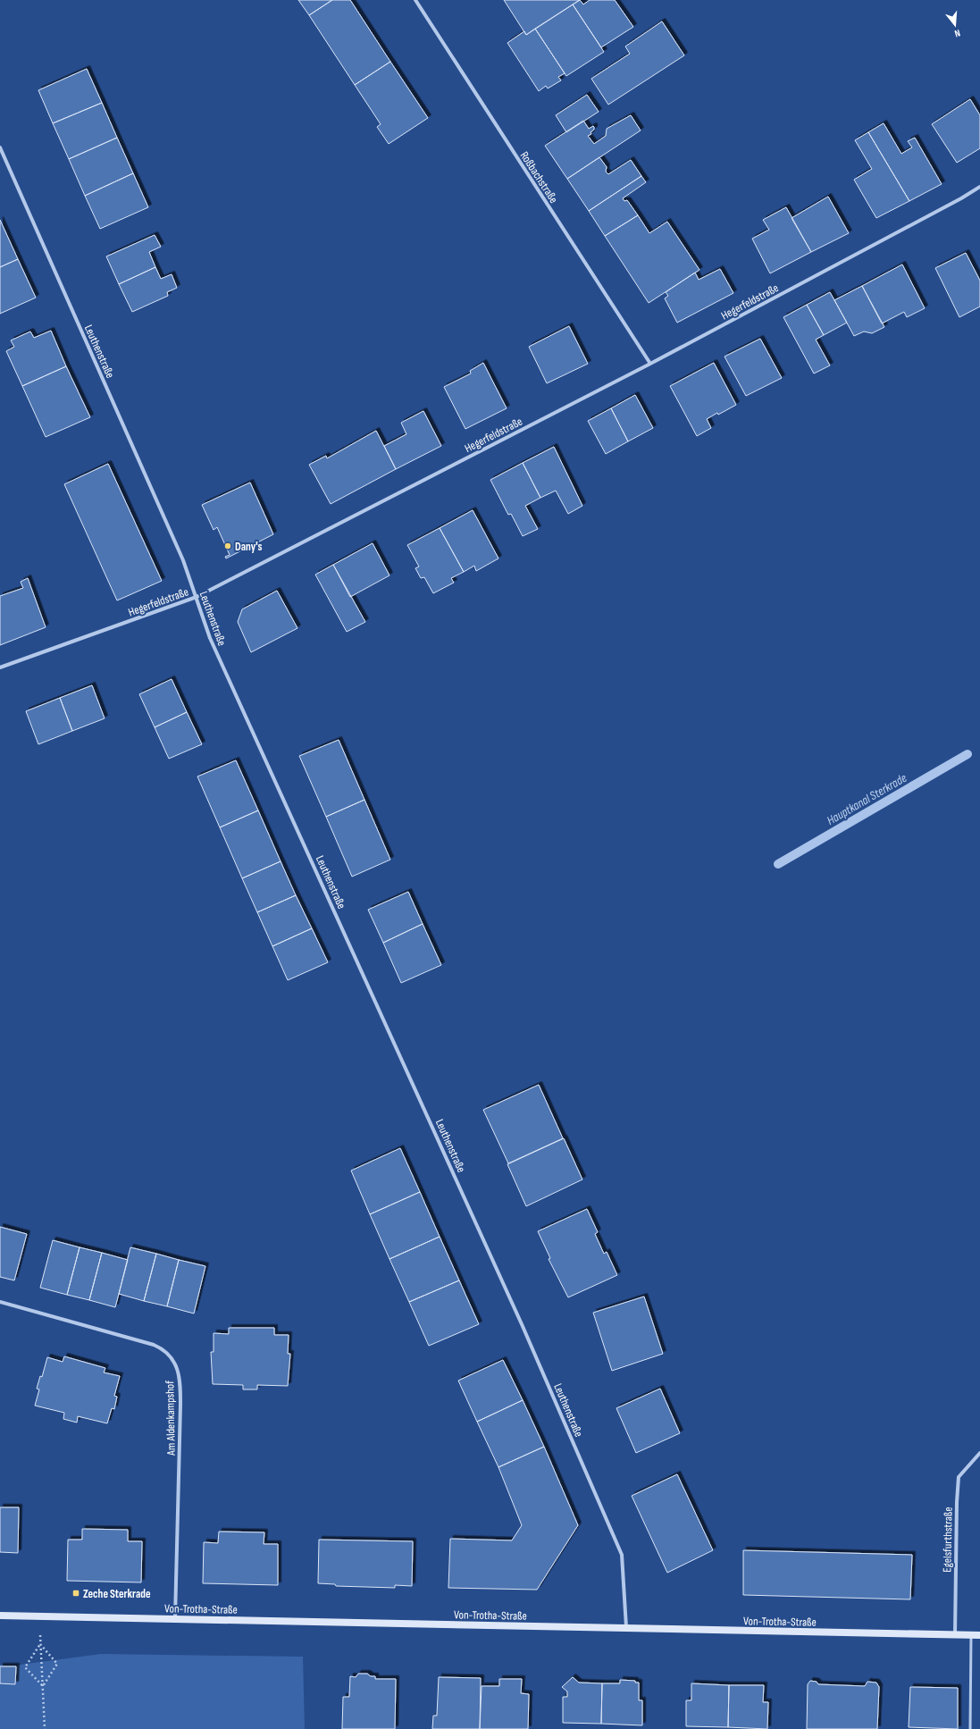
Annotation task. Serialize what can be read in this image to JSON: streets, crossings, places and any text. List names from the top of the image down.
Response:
{
  "streets": {
    "street": [
      "Roßbachstraße",
      "Hegerfeldstraße",
      "Leuthenstraße",
      "Am Aldenkampshof",
      "Egelsfurthstraße",
      "Von-Trotha-Straße"
    ]
  },
  "crossings": [
    ["Roßbachstraße", "Hegerfeldstraße"],
    ["Hegerfeldstraße", "Leuthenstraße"],
    ["Leuthenstraße", "Von-Trotha-Straße"],
    ["Am Aldenkampshof", "Von-Trotha-Straße"],
    ["Egelsfurthstraße", "Von-Trotha-Straße"]
  ],
  "water": ["Hauptkanal Sterkrade"],
  "places": {
    "other": ["Dany's"],
    "transit": ["Zeche Sterkrade"]
  },
  "north": "bottom"
}
